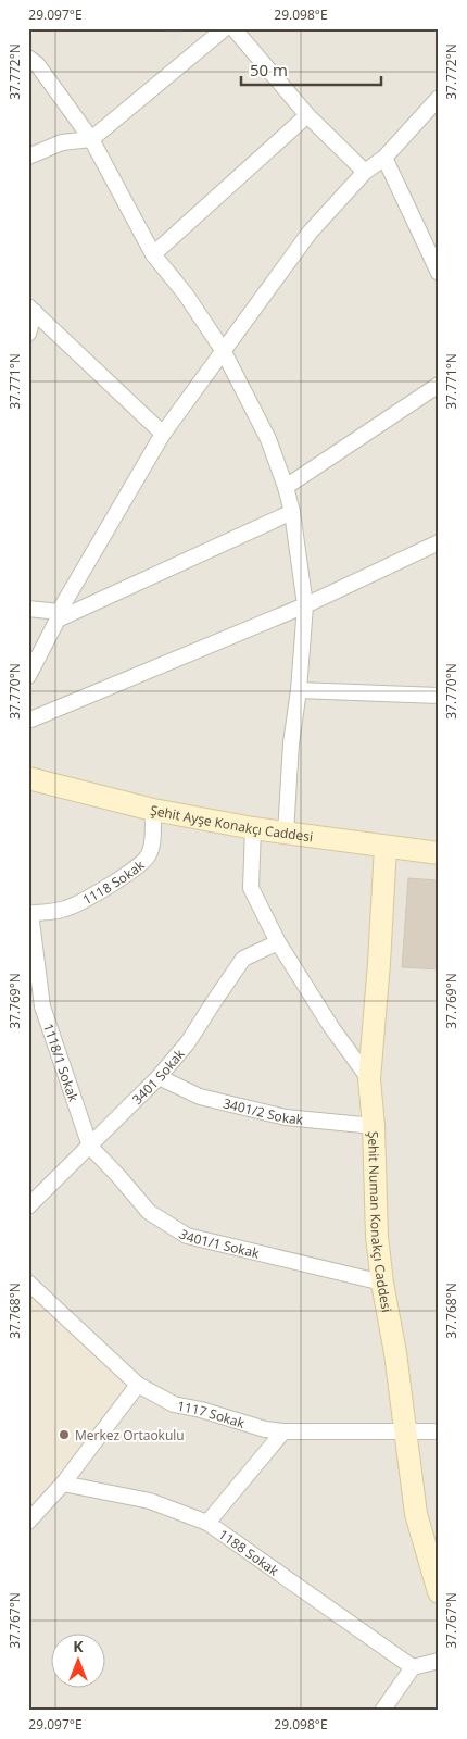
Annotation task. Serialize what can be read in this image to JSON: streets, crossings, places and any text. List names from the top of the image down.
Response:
{
  "streets": {
    "street": [
      "Şehit Ayşe Konakçı Caddesi",
      "1118 Sokak",
      "1118/1 Sokak",
      "3401 Sokak",
      "3401/2 Sokak",
      "Şehit Numan Konakçı Caddesi",
      "3401/1 Sokak",
      "1117 Sokak",
      "1188 Sokak"
    ]
  },
  "crossings": [
    ["Şehit Ayşe Konakçı Caddesi", "1118 Sokak"],
    ["Şehit Ayşe Konakçı Caddesi", "Şehit Numan Konakçı Caddesi"],
    ["1118 Sokak", "1118/1 Sokak"],
    ["1118/1 Sokak", "3401 Sokak"],
    ["1118/1 Sokak", "3401/1 Sokak"],
    ["3401 Sokak", "3401/2 Sokak"],
    ["3401 Sokak", "3401/1 Sokak"],
    ["3401/2 Sokak", "Şehit Numan Konakçı Caddesi"],
    ["Şehit Numan Konakçı Caddesi", "3401/1 Sokak"],
    ["Şehit Numan Konakçı Caddesi", "1117 Sokak"]
  ],
  "places": ["Merkez Ortaokulu"],
  "scale_bar": "50 m",
  "north": "top",
  "coordinates": [
    "29.097°E",
    "29.098°E",
    "37.772°N",
    "37.771°N",
    "37.770°N",
    "37.769°N",
    "37.768°N",
    "37.767°N"
  ]
}
